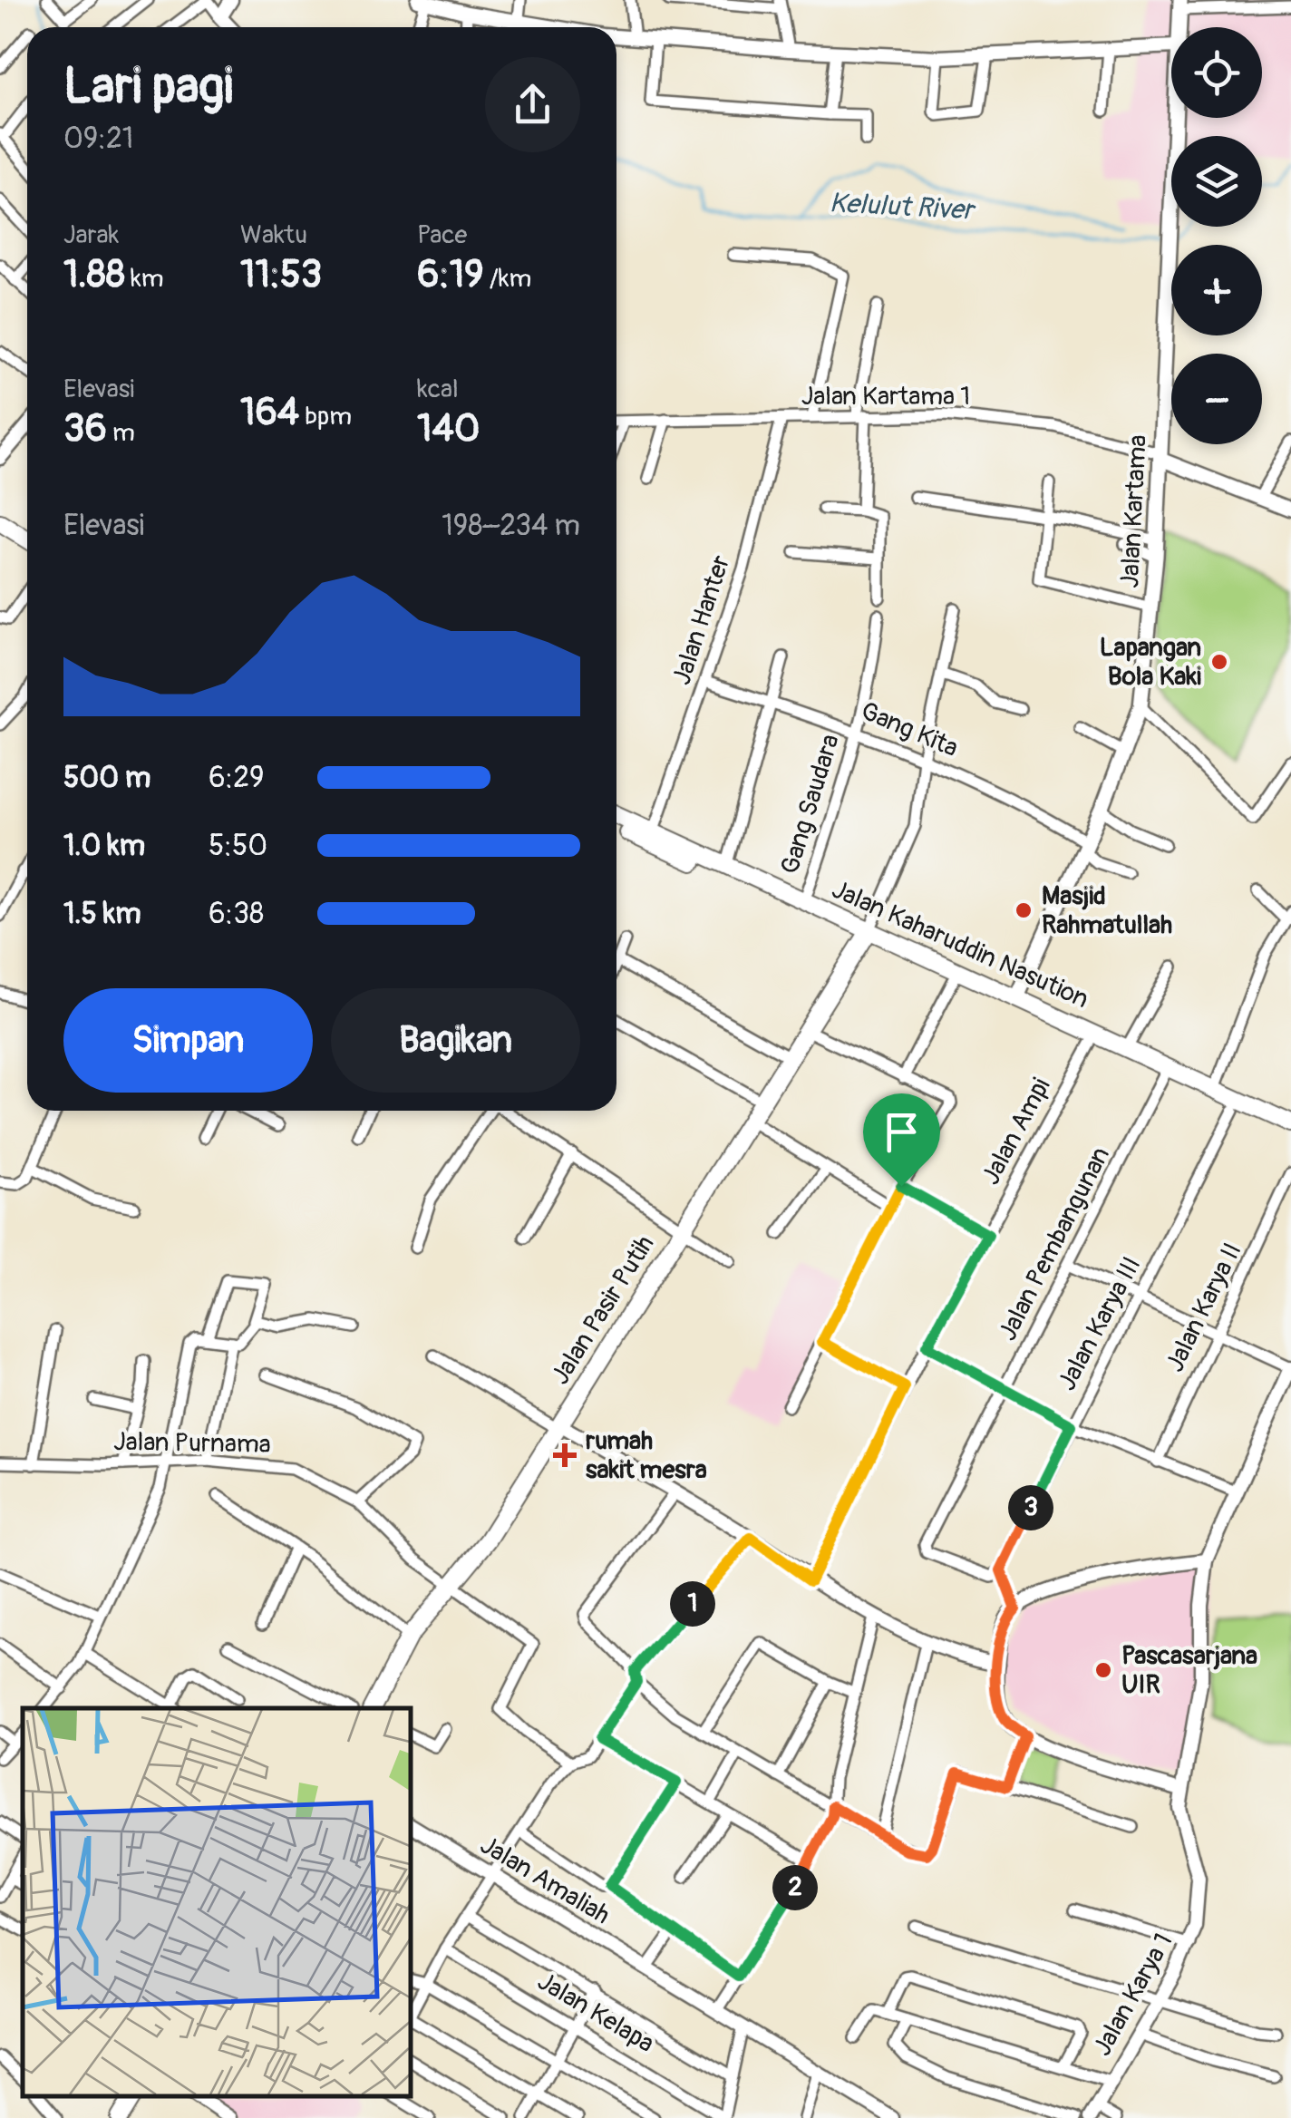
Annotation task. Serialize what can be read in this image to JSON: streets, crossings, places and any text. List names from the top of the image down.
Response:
{
  "streets": {
    "highway": ["Jalan Kaharuddin Nasution", "Jalan Pasir Putih"],
    "main road": ["Jalan Kartama"],
    "street": [
      "Jalan Kartama 1",
      "Jalan Hanter",
      "Gang Kita",
      "Gang Saudara",
      "Jalan Ampi",
      "Jalan Pembangunan",
      "Jalan Karya II",
      "Jalan Karya III",
      "Jalan Purnama",
      "Jalan Amaliah",
      "Jalan Karya 1",
      "Jalan Kelapa"
    ]
  },
  "crossings": [
    ["Jalan Kartama 1", "Jalan Kartama"],
    ["Jalan Kartama 1", "Jalan Hanter"],
    ["Jalan Kartama", "Gang Kita"],
    ["Jalan Kartama", "Jalan Kaharuddin Nasution"],
    ["Jalan Hanter", "Gang Kita"],
    ["Jalan Hanter", "Jalan Kaharuddin Nasution"],
    ["Gang Kita", "Gang Saudara"],
    ["Gang Saudara", "Jalan Kaharuddin Nasution"],
    ["Jalan Kaharuddin Nasution", "Jalan Ampi"],
    ["Jalan Kaharuddin Nasution", "Jalan Pembangunan"],
    ["Jalan Kaharuddin Nasution", "Jalan Pasir Putih"],
    ["Jalan Kaharuddin Nasution", "Jalan Karya III"],
    ["Jalan Pembangunan", "Jalan Karya III"],
    ["Jalan Pasir Putih", "Jalan Purnama"]
  ],
  "water": ["Kelulut River"],
  "places": {
    "other": ["Lapangan Bola Kaki", "Masjid Rahmatullah", "Pascasarjana UIR"],
    "health": ["rumah sakit mesra"]
  },
  "page": {
    "map_buttons": ["+", "−"],
    "heading": ["Lari pagi", "09:21"],
    "stats": [
      ["Jarak", "1.88 km"],
      ["Waktu", "11:53"],
      ["Pace", "6:19 /km"],
      ["Elevasi", "36 m"],
      ["164 bpm"],
      ["kcal", "140"]
    ],
    "chart": ["Elevasi", "198–234 m"],
    "list": [
      {
        "name": "500 m",
        "note": "6:29"
      },
      {
        "name": "1.0 km",
        "note": "5:50"
      },
      {
        "name": "1.5 km",
        "note": "6:38"
      }
    ],
    "buttons": ["Simpan", "Bagikan"],
    "pins": ["3", "1", "2"]
  }
}
